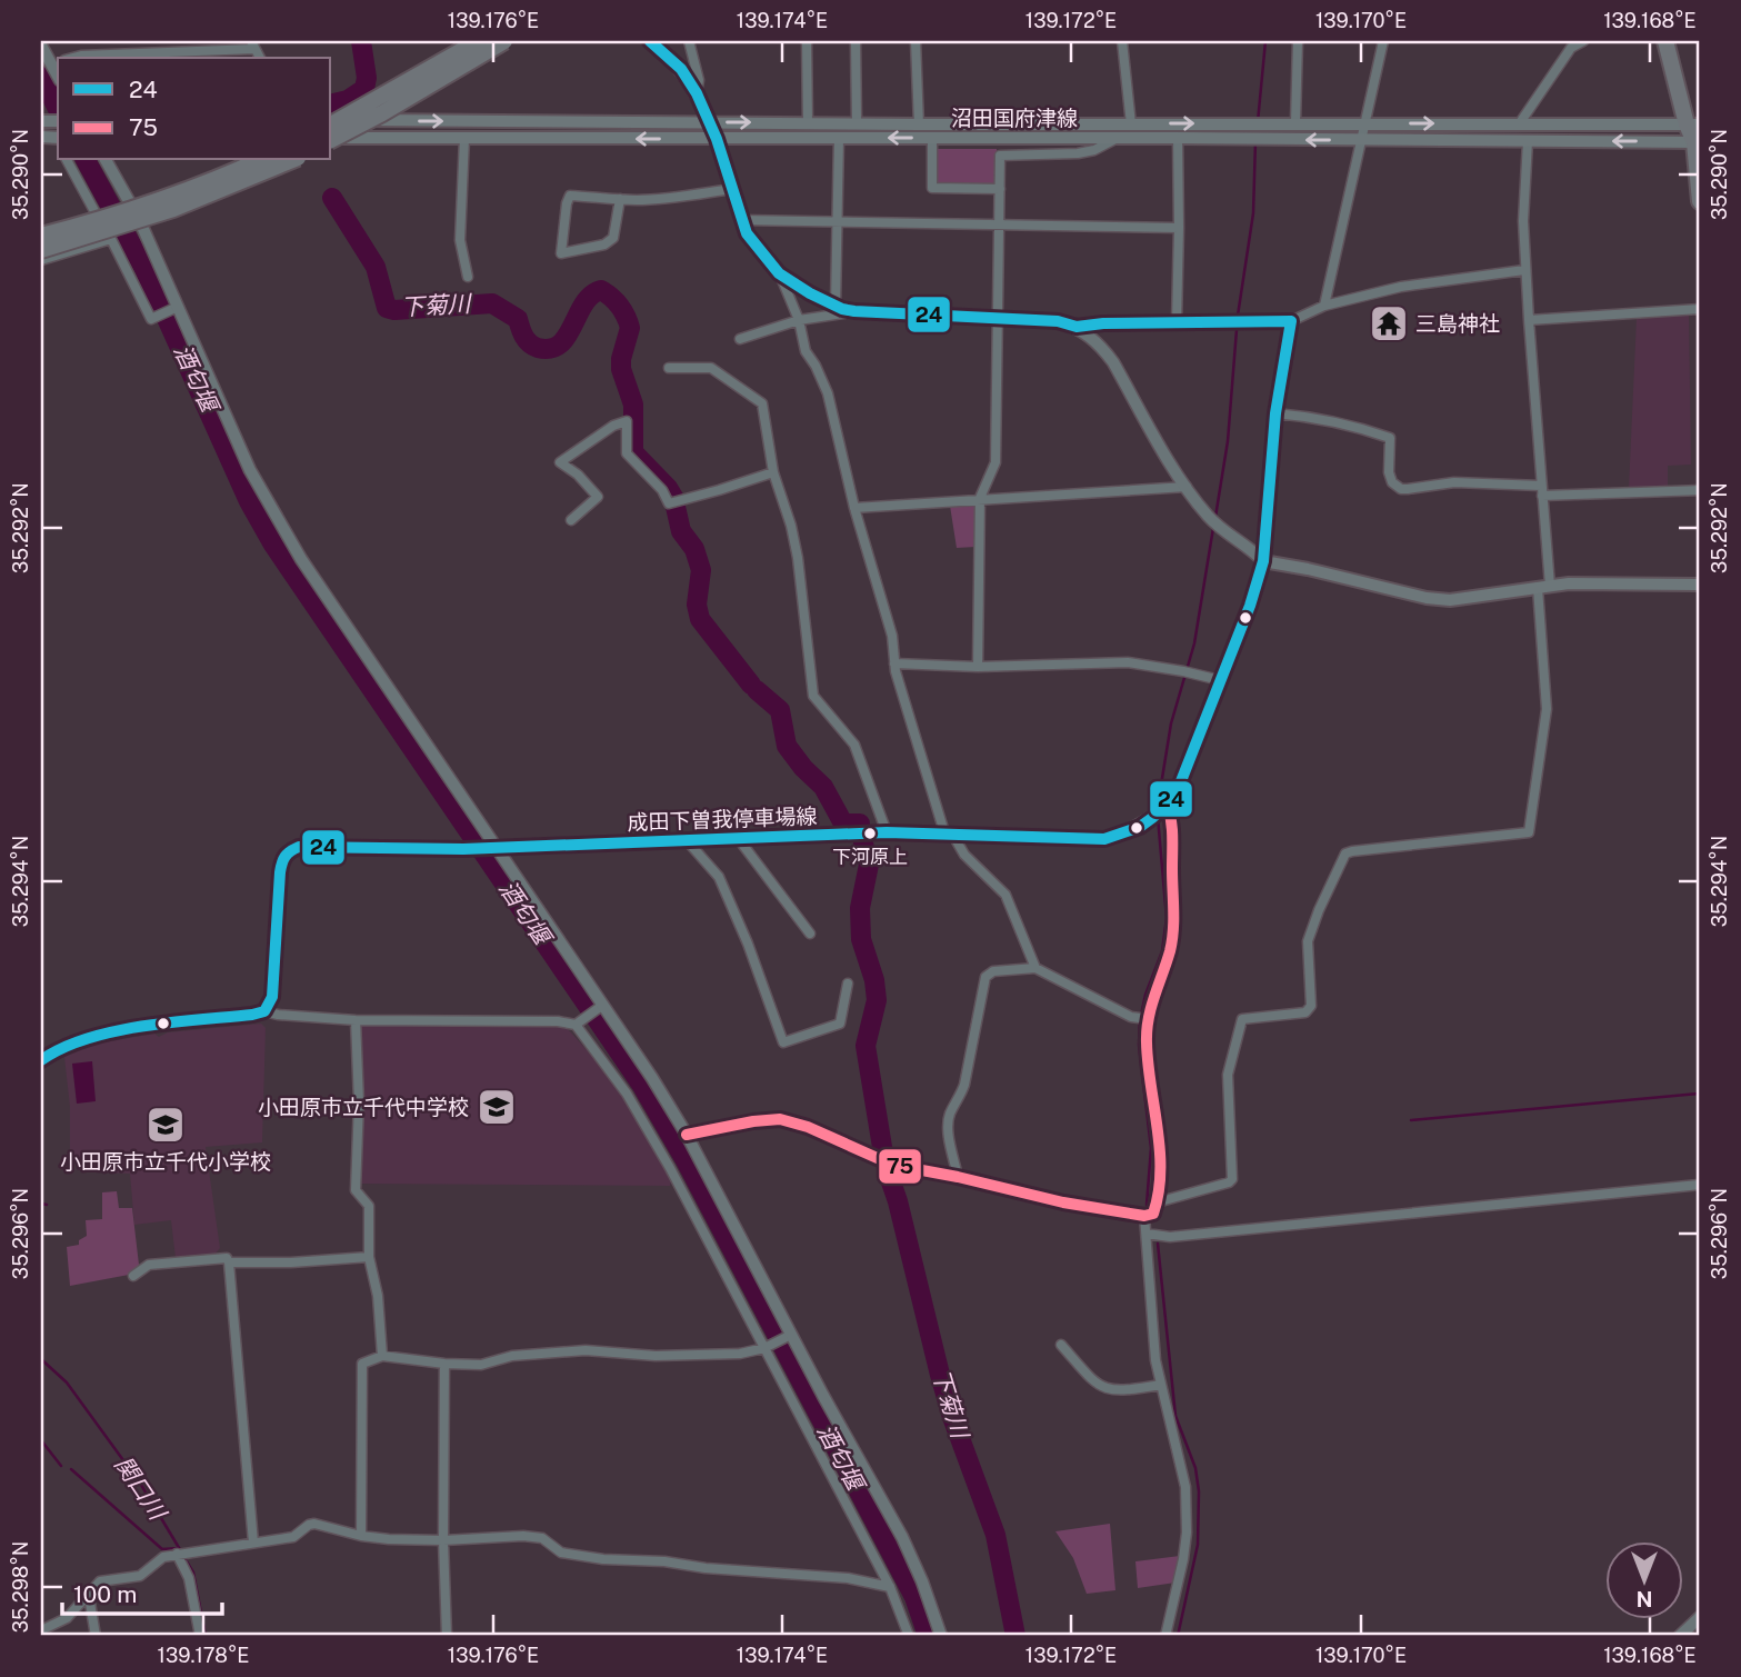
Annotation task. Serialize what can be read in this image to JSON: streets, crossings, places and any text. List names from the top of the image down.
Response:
{
  "streets": {
    "main road": ["沼田国府津線", "成田下曽我停車場線"]
  },
  "water": ["下菊川", "酒匂堰", "関口川"],
  "places": {
    "temple": ["三島神社"],
    "other": ["下河原上"],
    "school or university": ["小田原市立千代中学校", "小田原市立千代小学校"]
  },
  "lines": ["transit line 24", "transit line 75"],
  "legend": ["24", "75"],
  "scale_bar": "100 m",
  "north": "bottom",
  "coordinates": [
    "139.176°E",
    "139.174°E",
    "139.172°E",
    "139.170°E",
    "139.168°E",
    "35.290°N",
    "35.292°N",
    "35.294°N",
    "35.296°N",
    "35.298°N",
    "139.178°E"
  ]
}
